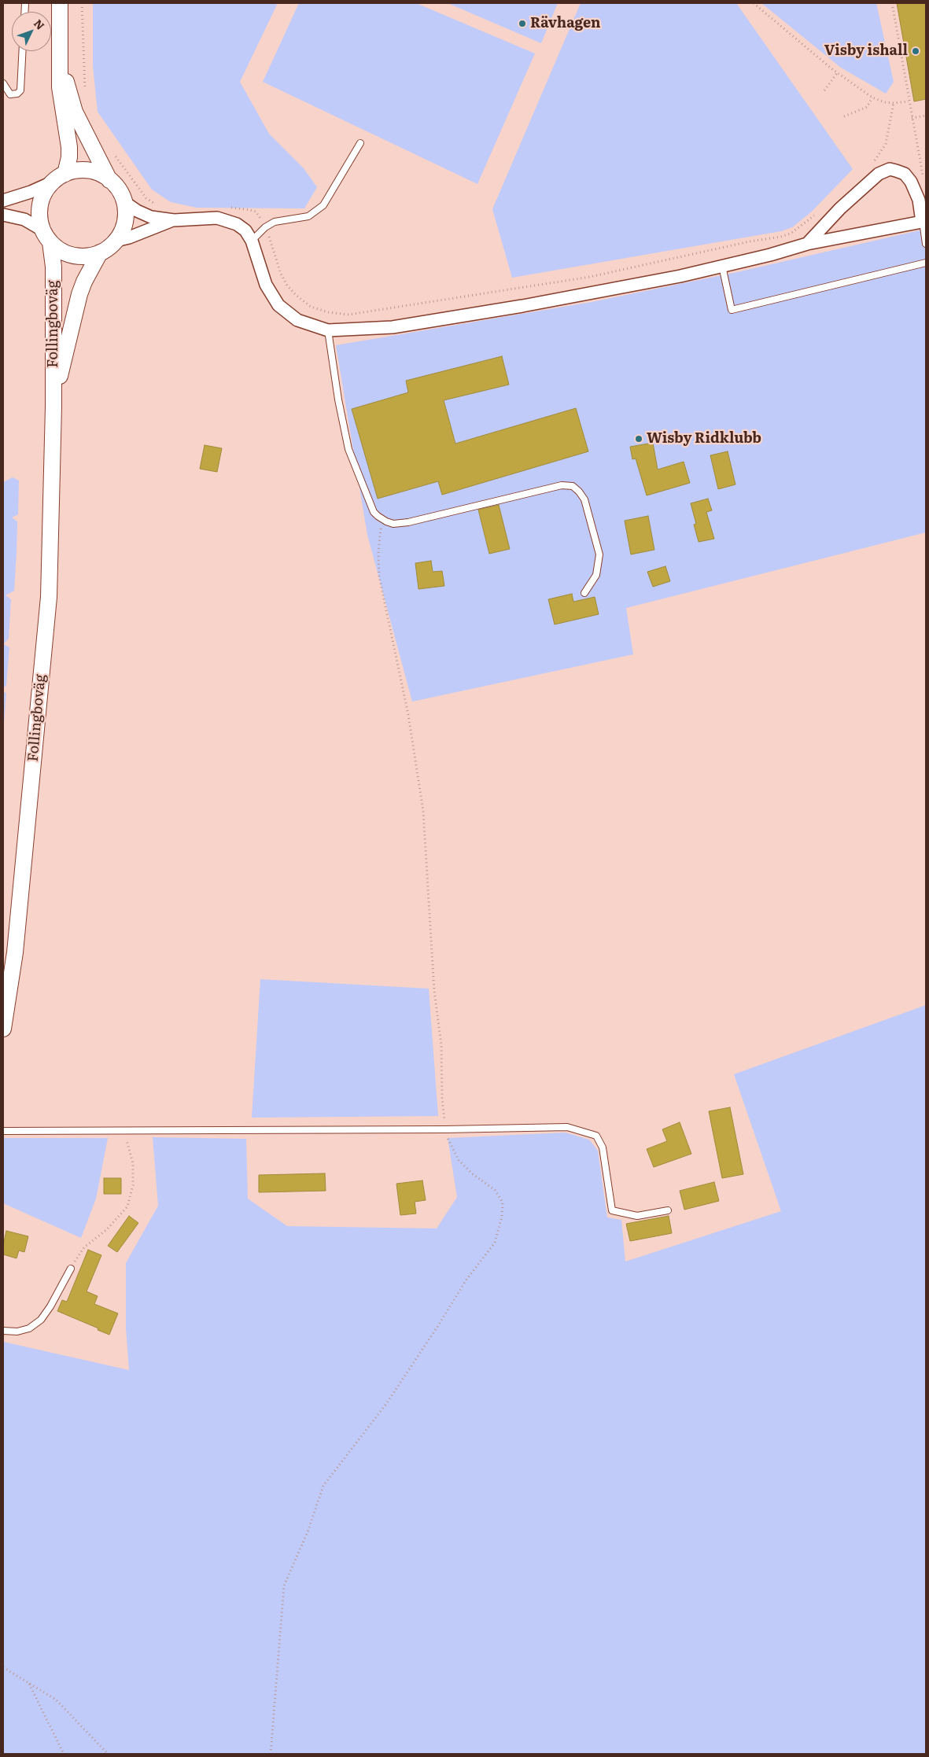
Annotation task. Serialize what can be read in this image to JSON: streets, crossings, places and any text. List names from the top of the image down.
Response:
{
  "streets": {
    "main road": ["Follingboväg"]
  },
  "places": ["Rävhagen", "Visby ishall", "Wisby Ridklubb"],
  "north": "top right"
}
